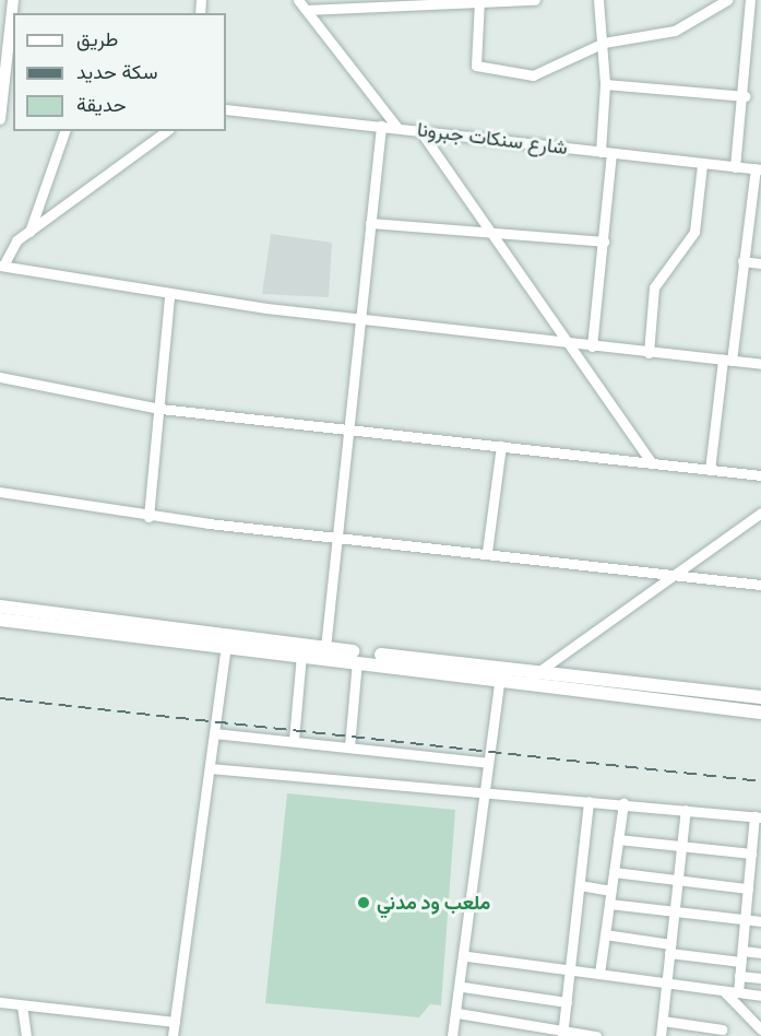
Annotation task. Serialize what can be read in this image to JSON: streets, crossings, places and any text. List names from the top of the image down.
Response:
{
  "streets": {
    "street": ["شارع سنكات جبرونا"]
  },
  "places": ["ملعب ود مدني"],
  "legend": ["طريق", "سكة حديد", "حديقة"]
}
